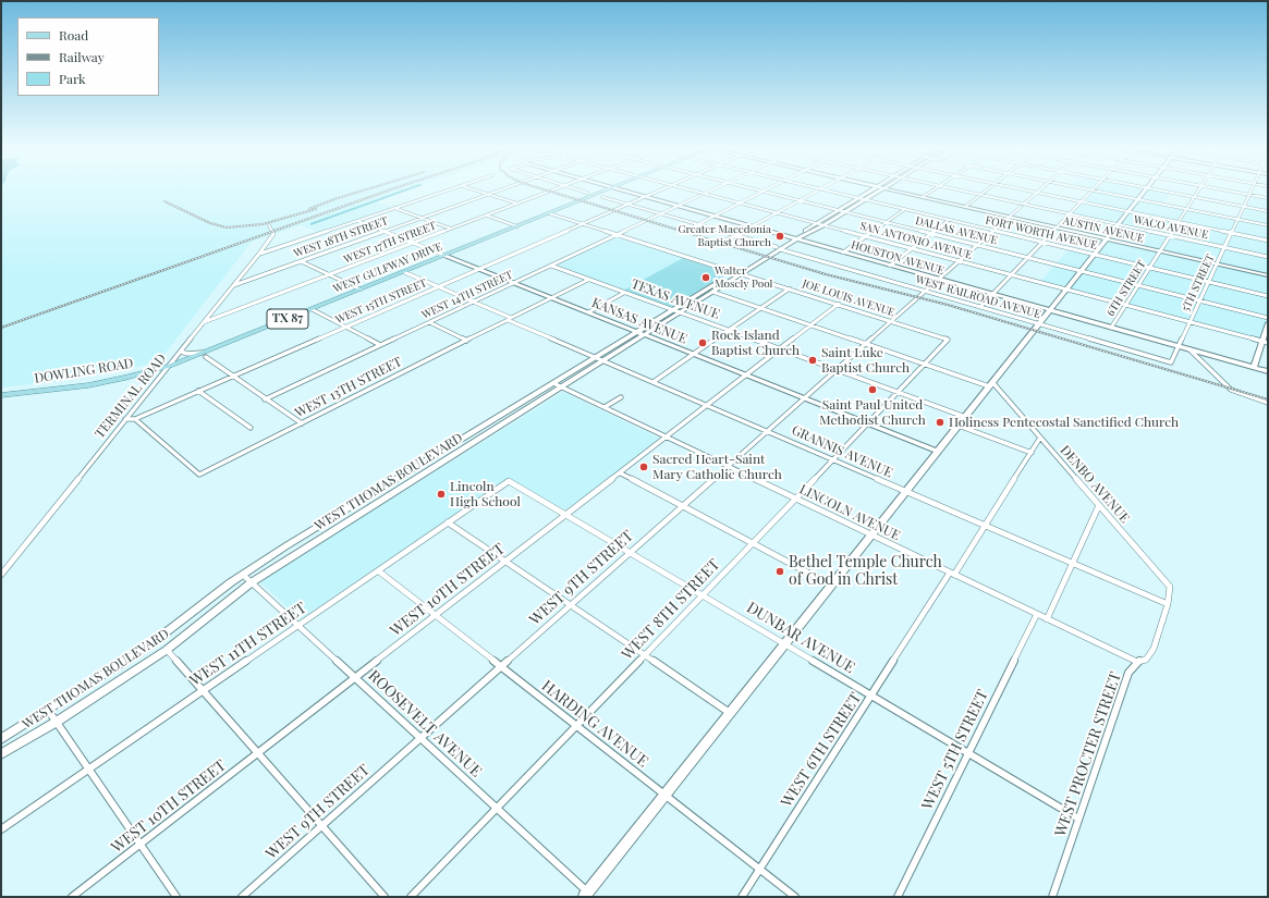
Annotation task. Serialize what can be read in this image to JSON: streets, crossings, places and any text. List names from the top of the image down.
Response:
{
  "streets": {
    "main road": ["WEST GULFWAY DRIVE", "TX 87", "DOWLING ROAD"],
    "street": [
      "WACO AVENUE",
      "AUSTIN AVENUE",
      "DALLAS AVENUE",
      "FORT WORTH AVENUE",
      "WEST 18TH STREET",
      "SAN ANTONIO AVENUE",
      "WEST 17TH STREET",
      "HOUSTON AVENUE",
      "5TH STREET",
      "6TH STREET",
      "WEST 14TH STREET",
      "WEST RAILROAD AVENUE",
      "JOE LOUIS AVENUE",
      "TEXAS AVENUE",
      "WEST 15TH STREET",
      "KANSAS AVENUE",
      "WEST 13TH STREET",
      "TERMINAL ROAD",
      "GRANNIS AVENUE",
      "WEST THOMAS BOULEVARD",
      "DENBO AVENUE",
      "LINCOLN AVENUE",
      "WEST 9TH STREET",
      "WEST 10TH STREET",
      "WEST 8TH STREET",
      "DUNBAR AVENUE",
      "WEST 11TH STREET",
      "ROOSEVELT AVENUE",
      "HARDING AVENUE",
      "WEST 6TH STREET",
      "WEST 5TH STREET",
      "WEST PROCTER STREET"
    ]
  },
  "crossings": [
    ["WACO AVENUE", "5TH STREET"],
    ["WACO AVENUE", "6TH STREET"],
    ["WACO AVENUE", "WEST 9TH STREET"],
    ["AUSTIN AVENUE", "5TH STREET"],
    ["AUSTIN AVENUE", "6TH STREET"],
    ["AUSTIN AVENUE", "WEST 9TH STREET"],
    ["DALLAS AVENUE", "5TH STREET"],
    ["DALLAS AVENUE", "6TH STREET"],
    ["DALLAS AVENUE", "WEST 9TH STREET"],
    ["FORT WORTH AVENUE", "5TH STREET"],
    ["FORT WORTH AVENUE", "6TH STREET"],
    ["FORT WORTH AVENUE", "WEST 9TH STREET"],
    ["WEST 18TH STREET", "KANSAS AVENUE"],
    ["WEST 18TH STREET", "TERMINAL ROAD"],
    ["SAN ANTONIO AVENUE", "5TH STREET"],
    ["SAN ANTONIO AVENUE", "6TH STREET"],
    ["SAN ANTONIO AVENUE", "WEST 14TH STREET"],
    ["SAN ANTONIO AVENUE", "WEST 9TH STREET"],
    ["WEST 17TH STREET", "KANSAS AVENUE"],
    ["WEST 17TH STREET", "TERMINAL ROAD"],
    ["HOUSTON AVENUE", "5TH STREET"],
    ["HOUSTON AVENUE", "6TH STREET"],
    ["HOUSTON AVENUE", "WEST 14TH STREET"],
    ["HOUSTON AVENUE", "WEST RAILROAD AVENUE"],
    ["HOUSTON AVENUE", "WEST 15TH STREET"],
    ["HOUSTON AVENUE", "WEST THOMAS BOULEVARD"],
    ["HOUSTON AVENUE", "WEST 9TH STREET"],
    ["WEST GULFWAY DRIVE", "JOE LOUIS AVENUE"],
    ["WEST GULFWAY DRIVE", "KANSAS AVENUE"],
    ["WEST GULFWAY DRIVE", "DOWLING ROAD"],
    ["WEST GULFWAY DRIVE", "TERMINAL ROAD"],
    ["WEST GULFWAY DRIVE", "GRANNIS AVENUE"],
    ["5TH STREET", "WEST RAILROAD AVENUE"],
    ["WEST 14TH STREET", "WEST RAILROAD AVENUE"],
    ["WEST 14TH STREET", "JOE LOUIS AVENUE"],
    ["WEST 14TH STREET", "TEXAS AVENUE"],
    ["WEST 14TH STREET", "KANSAS AVENUE"],
    ["WEST 14TH STREET", "GRANNIS AVENUE"],
    ["WEST RAILROAD AVENUE", "WEST 15TH STREET"],
    ["WEST RAILROAD AVENUE", "WEST THOMAS BOULEVARD"],
    ["WEST RAILROAD AVENUE", "WEST 9TH STREET"],
    ["JOE LOUIS AVENUE", "WEST 15TH STREET"],
    ["JOE LOUIS AVENUE", "WEST THOMAS BOULEVARD"],
    ["JOE LOUIS AVENUE", "WEST 9TH STREET"],
    ["JOE LOUIS AVENUE", "WEST 10TH STREET"],
    ["JOE LOUIS AVENUE", "WEST 8TH STREET"],
    ["TEXAS AVENUE", "WEST 13TH STREET"],
    ["TEXAS AVENUE", "WEST THOMAS BOULEVARD"],
    ["TEXAS AVENUE", "WEST 9TH STREET"],
    ["TEXAS AVENUE", "WEST 10TH STREET"],
    ["TEXAS AVENUE", "WEST 8TH STREET"],
    ["WEST 15TH STREET", "KANSAS AVENUE"],
    ["WEST 15TH STREET", "WEST 13TH STREET"],
    ["WEST 15TH STREET", "TERMINAL ROAD"],
    ["WEST 15TH STREET", "GRANNIS AVENUE"],
    ["KANSAS AVENUE", "WEST 13TH STREET"],
    ["KANSAS AVENUE", "WEST THOMAS BOULEVARD"],
    ["KANSAS AVENUE", "WEST 9TH STREET"],
    ["KANSAS AVENUE", "WEST 10TH STREET"],
    ["KANSAS AVENUE", "WEST 8TH STREET"],
    ["DOWLING ROAD", "TERMINAL ROAD"],
    ["WEST 13TH STREET", "GRANNIS AVENUE"],
    ["GRANNIS AVENUE", "WEST THOMAS BOULEVARD"],
    ["GRANNIS AVENUE", "DENBO AVENUE"],
    ["GRANNIS AVENUE", "WEST 9TH STREET"],
    ["GRANNIS AVENUE", "WEST 10TH STREET"],
    ["GRANNIS AVENUE", "WEST 8TH STREET"],
    ["GRANNIS AVENUE", "WEST 6TH STREET"],
    ["GRANNIS AVENUE", "WEST PROCTER STREET"],
    ["WEST THOMAS BOULEVARD", "LINCOLN AVENUE"],
    ["WEST THOMAS BOULEVARD", "ROOSEVELT AVENUE"],
    ["DENBO AVENUE", "WEST 6TH STREET"],
    ["DENBO AVENUE", "WEST PROCTER STREET"],
    ["LINCOLN AVENUE", "WEST 9TH STREET"],
    ["LINCOLN AVENUE", "WEST 10TH STREET"],
    ["LINCOLN AVENUE", "WEST 8TH STREET"],
    ["LINCOLN AVENUE", "WEST 6TH STREET"],
    ["LINCOLN AVENUE", "WEST 5TH STREET"],
    ["LINCOLN AVENUE", "WEST PROCTER STREET"],
    ["WEST 9TH STREET", "DUNBAR AVENUE"],
    ["WEST 9TH STREET", "ROOSEVELT AVENUE"],
    ["WEST 9TH STREET", "HARDING AVENUE"],
    ["WEST 10TH STREET", "DUNBAR AVENUE"],
    ["WEST 10TH STREET", "ROOSEVELT AVENUE"],
    ["WEST 10TH STREET", "HARDING AVENUE"],
    ["WEST 8TH STREET", "DUNBAR AVENUE"],
    ["WEST 8TH STREET", "ROOSEVELT AVENUE"],
    ["WEST 8TH STREET", "HARDING AVENUE"],
    ["DUNBAR AVENUE", "WEST 11TH STREET"],
    ["DUNBAR AVENUE", "WEST 6TH STREET"],
    ["DUNBAR AVENUE", "WEST 5TH STREET"],
    ["DUNBAR AVENUE", "WEST PROCTER STREET"],
    ["WEST 11TH STREET", "ROOSEVELT AVENUE"],
    ["WEST 11TH STREET", "HARDING AVENUE"],
    ["HARDING AVENUE", "WEST 6TH STREET"]
  ],
  "places": [
    "Greater Macedonia Baptist Church",
    "Walter Mosely Pool",
    "Rock Island Baptist Church",
    "Saint Luke Baptist Church",
    "Saint Paul United Methodist Church",
    "Holiness Pentecostal Sanctified Church",
    "Sacred Heart-Saint Mary Catholic Church",
    "Lincoln High School",
    "Bethel Temple Church of God in Christ"
  ],
  "legend": ["Road", "Railway", "Park"]
}
